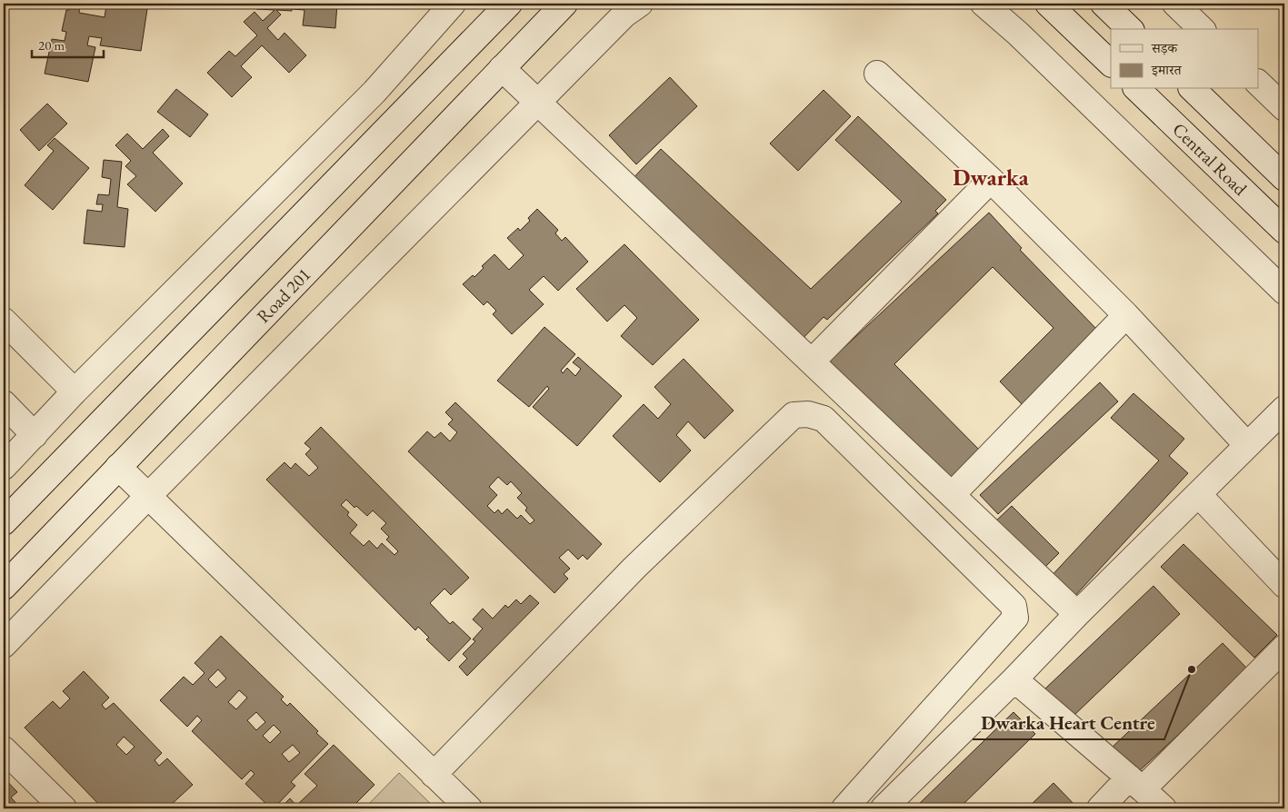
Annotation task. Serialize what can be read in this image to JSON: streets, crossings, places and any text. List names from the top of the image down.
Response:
{
  "streets": {
    "street": ["Central Road", "Road 201"]
  },
  "districts": ["Dwarka"],
  "places": ["Dwarka Heart Centre"],
  "legend": ["सड़क", "इमारत"],
  "scale_bar": "20 m"
}
